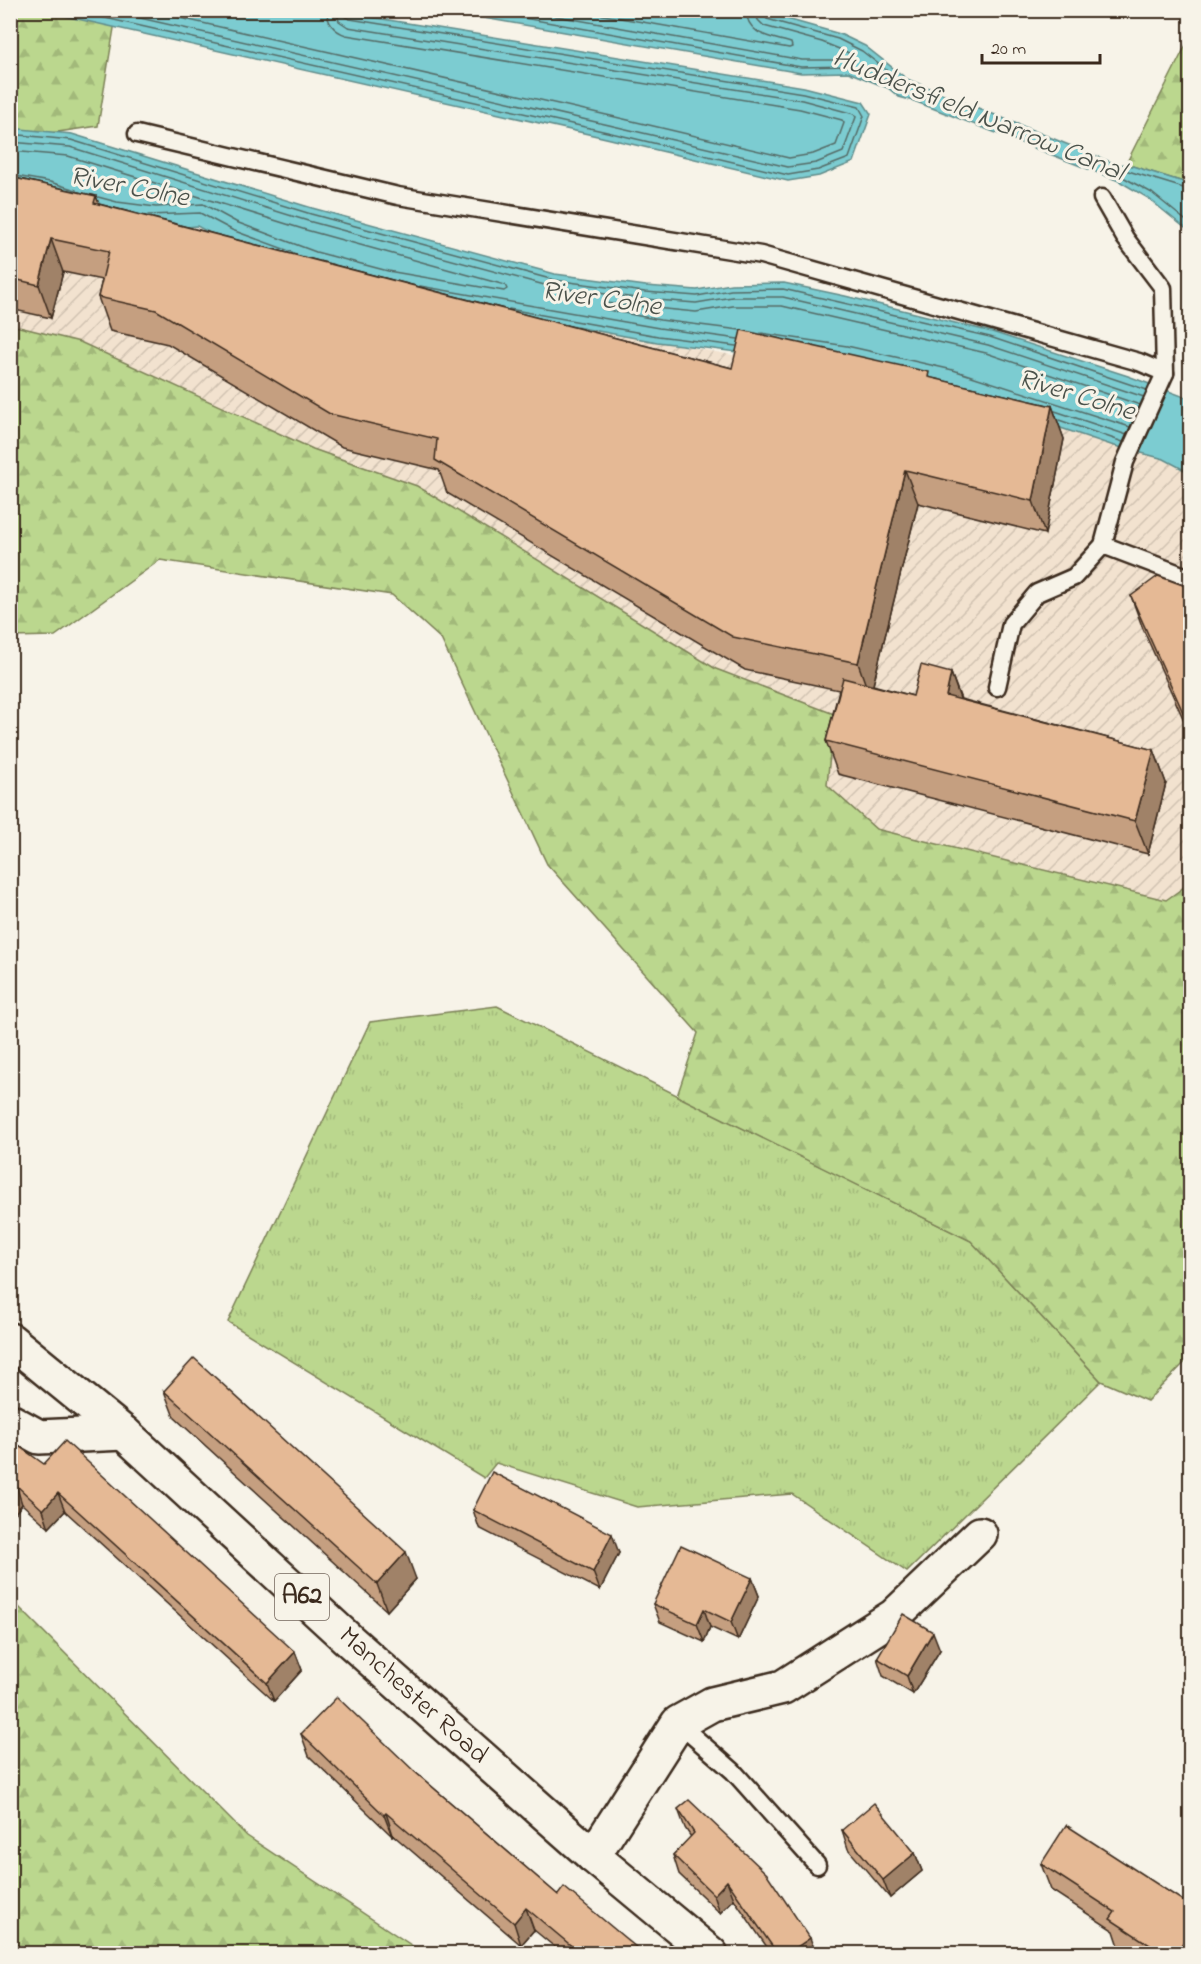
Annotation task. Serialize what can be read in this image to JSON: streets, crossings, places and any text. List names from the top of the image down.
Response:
{
  "streets": {
    "main road": ["A62", "Manchester Road"]
  },
  "water": ["Huddersfield Narrow Canal", "River Colne"],
  "scale_bar": "20 m"
}
